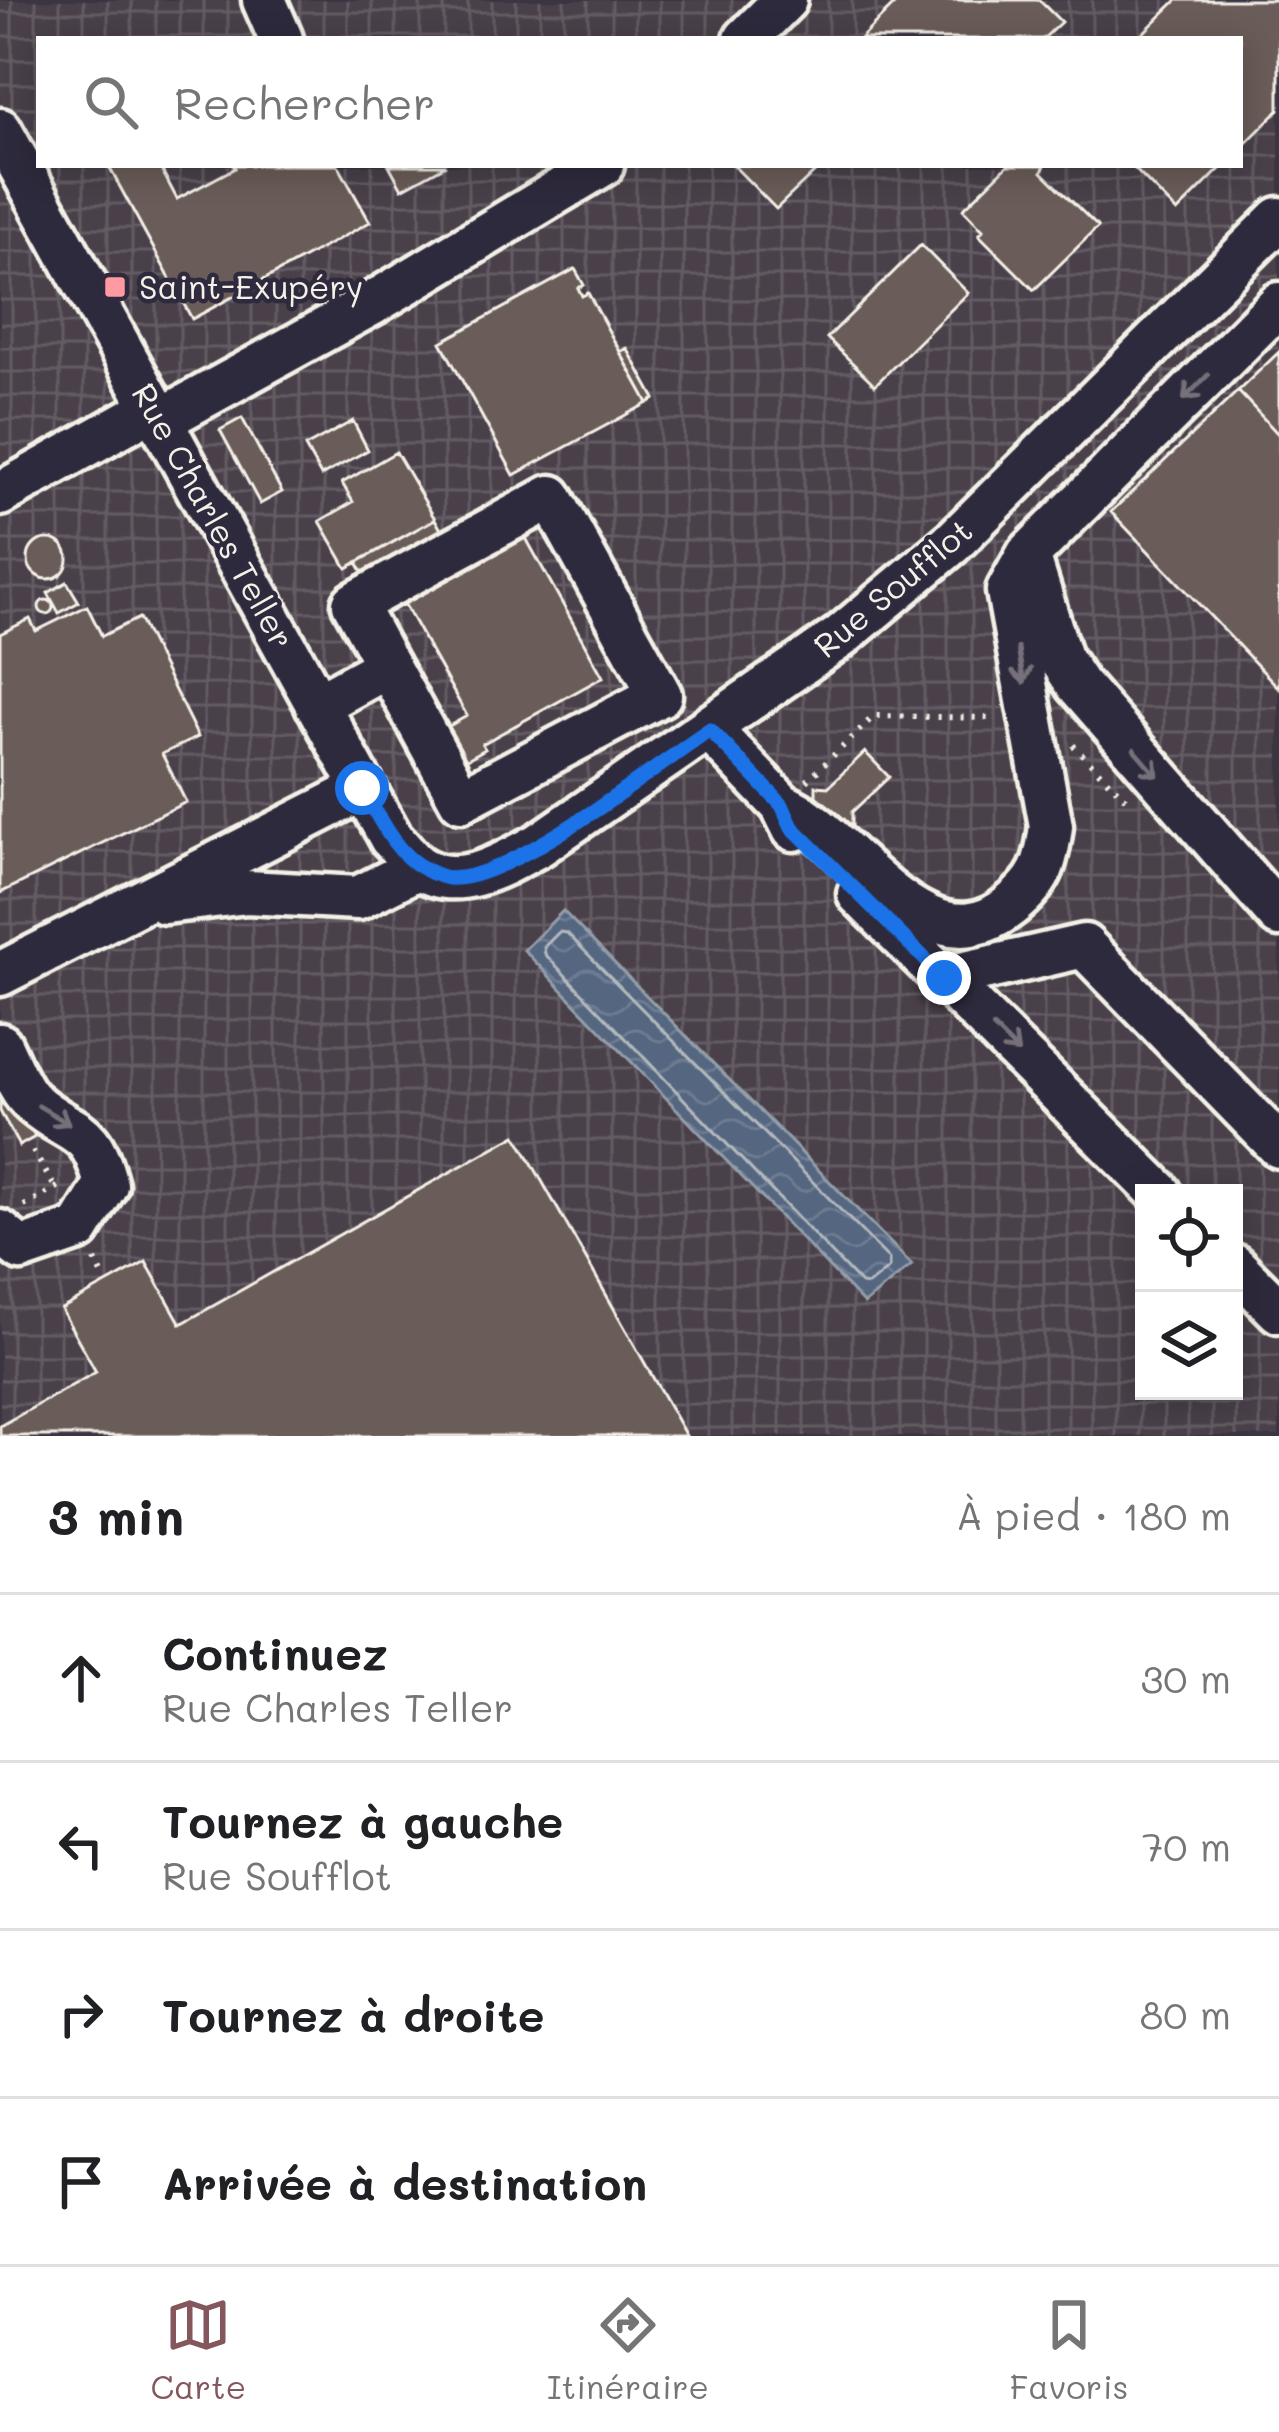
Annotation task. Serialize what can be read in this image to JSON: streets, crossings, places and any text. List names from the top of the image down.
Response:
{
  "streets": {
    "street": ["Rue Charles Teller", "Rue Soufflot"]
  },
  "crossings": [
    ["Rue Charles Teller", "Rue Soufflot"]
  ],
  "places": {
    "transit": ["Saint-Exupéry"]
  },
  "page": {
    "search": "Rechercher",
    "heading": ["3 min", "À pied · 180 m"],
    "list": [
      ["Continuez", "Rue Charles Teller", "30 m"],
      ["Tournez à gauche", "Rue Soufflot", "70 m"],
      ["Tournez à droite", "80 m"],
      "Arrivée à destination"
    ],
    "nav": ["Carte", "Itinéraire", "Favoris"]
  }
}
